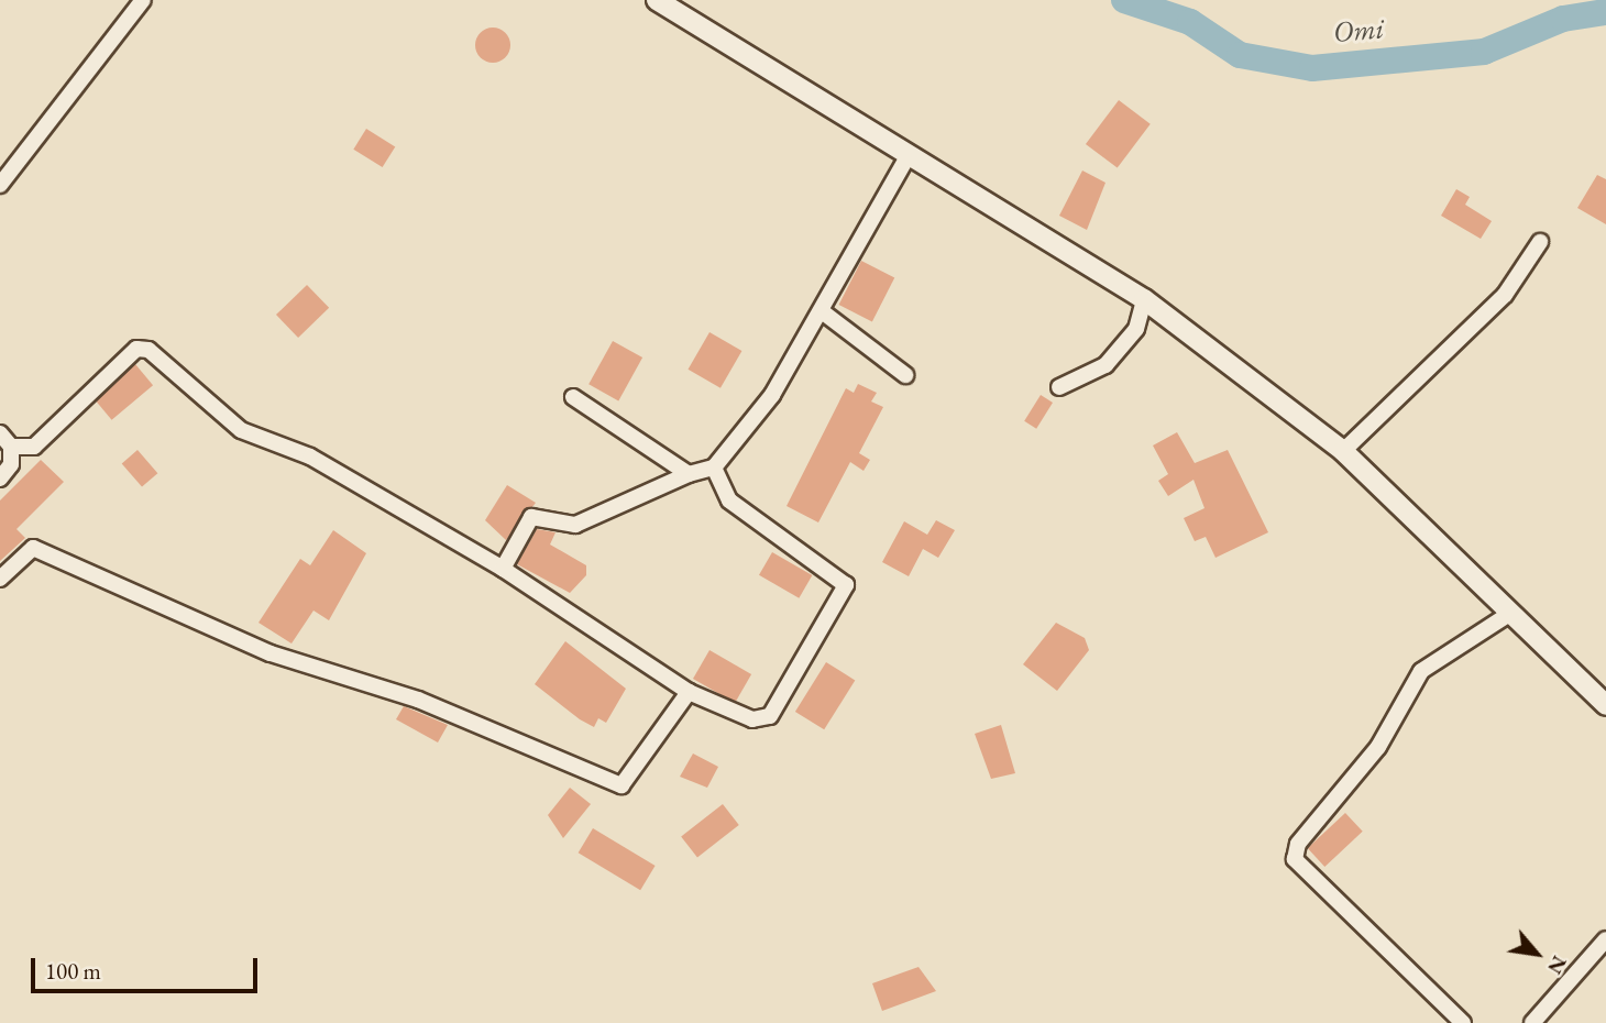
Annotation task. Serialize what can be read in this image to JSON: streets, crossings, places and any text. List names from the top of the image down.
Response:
{
  "water": ["Omi"],
  "scale_bar": "100 m",
  "north": "bottom right"
}
